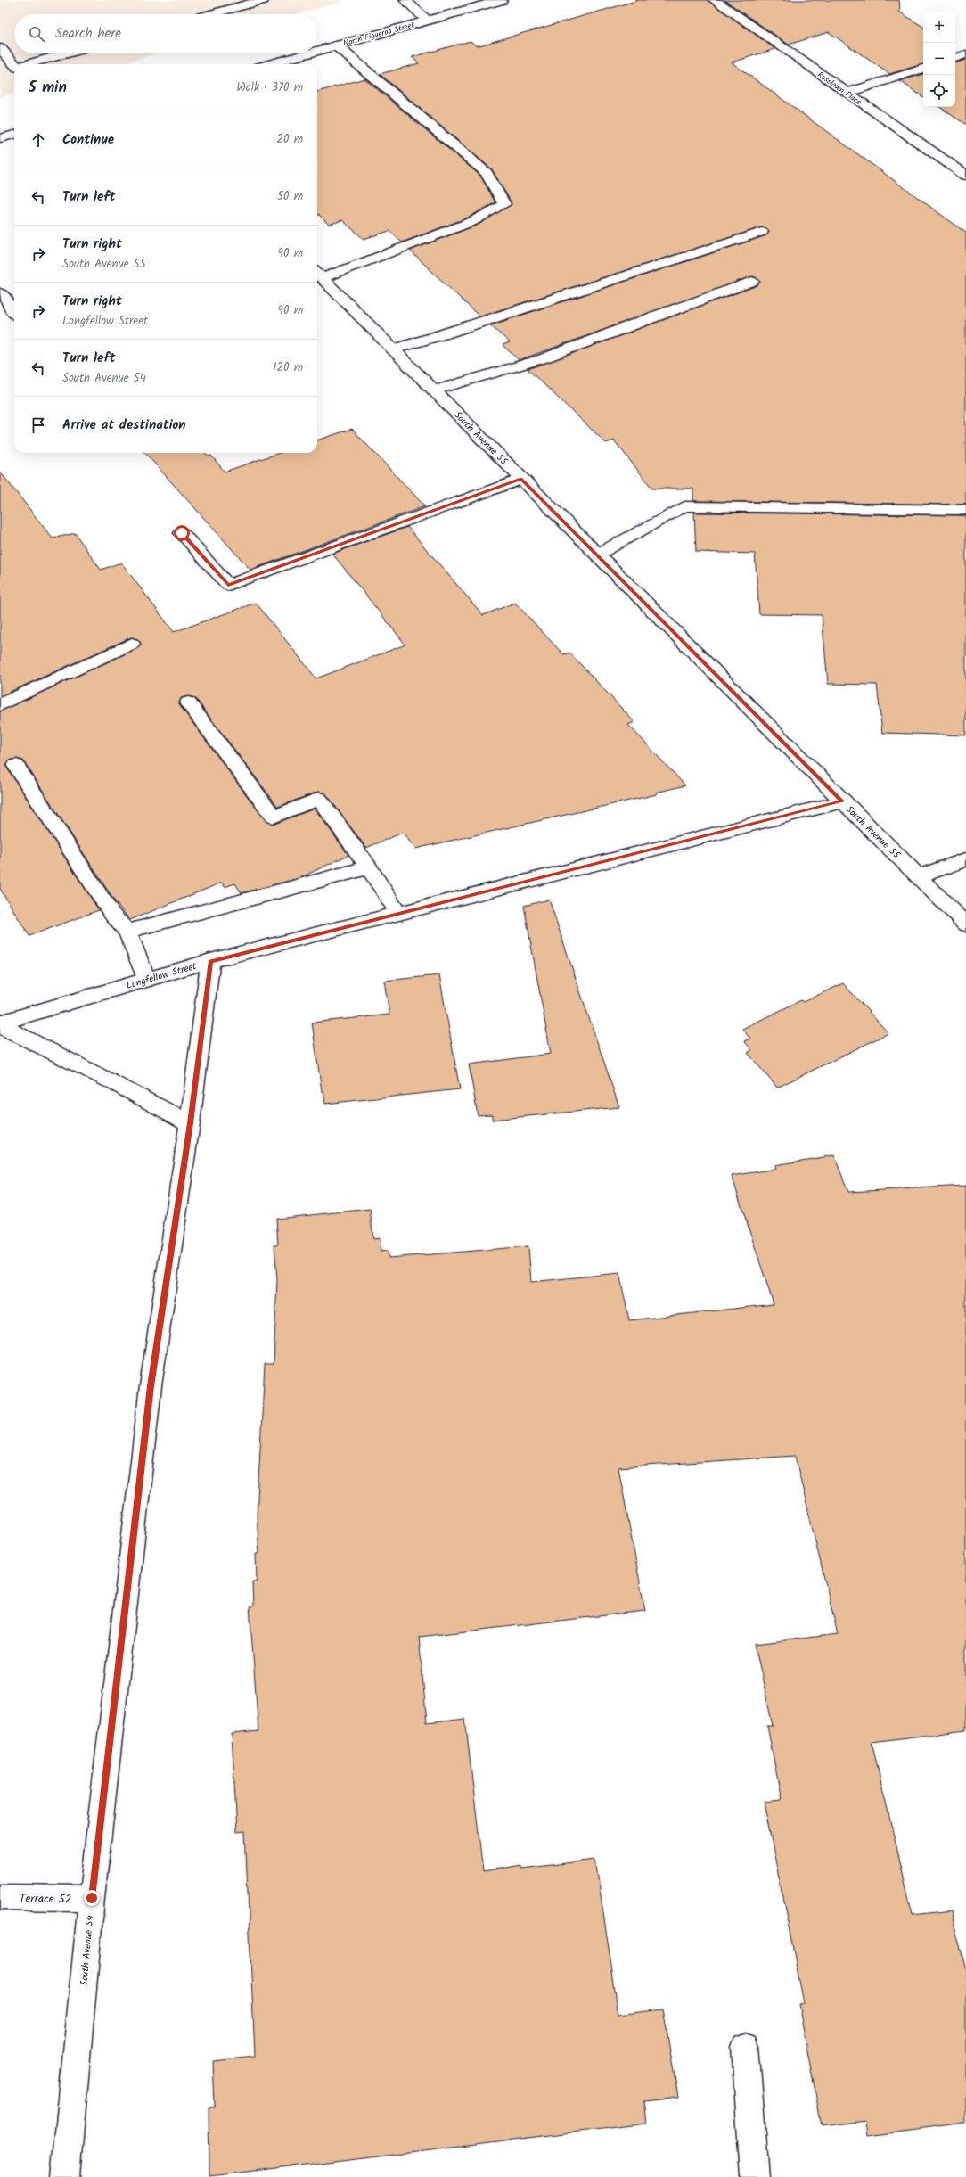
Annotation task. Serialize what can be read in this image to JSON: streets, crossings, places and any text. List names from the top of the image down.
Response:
{
  "streets": {
    "street": [
      "North Figueroa Street",
      "Roselawn Place",
      "South Avenue 55",
      "Longfellow Street",
      "Terrace 52",
      "South Avenue 54"
    ]
  },
  "crossings": [
    ["South Avenue 55", "Longfellow Street"],
    ["Longfellow Street", "South Avenue 54"],
    ["Terrace 52", "South Avenue 54"]
  ],
  "page": {
    "map_buttons": ["+", "−"],
    "search": "Search here",
    "heading": ["5 min", "Walk · 370 m"],
    "list": [
      ["Continue", "20 m"],
      ["Turn left", "50 m"],
      ["Turn right", "South Avenue 55", "90 m"],
      ["Turn right", "Longfellow Street", "90 m"],
      ["Turn left", "South Avenue 54", "120 m"],
      "Arrive at destination"
    ]
  }
}
